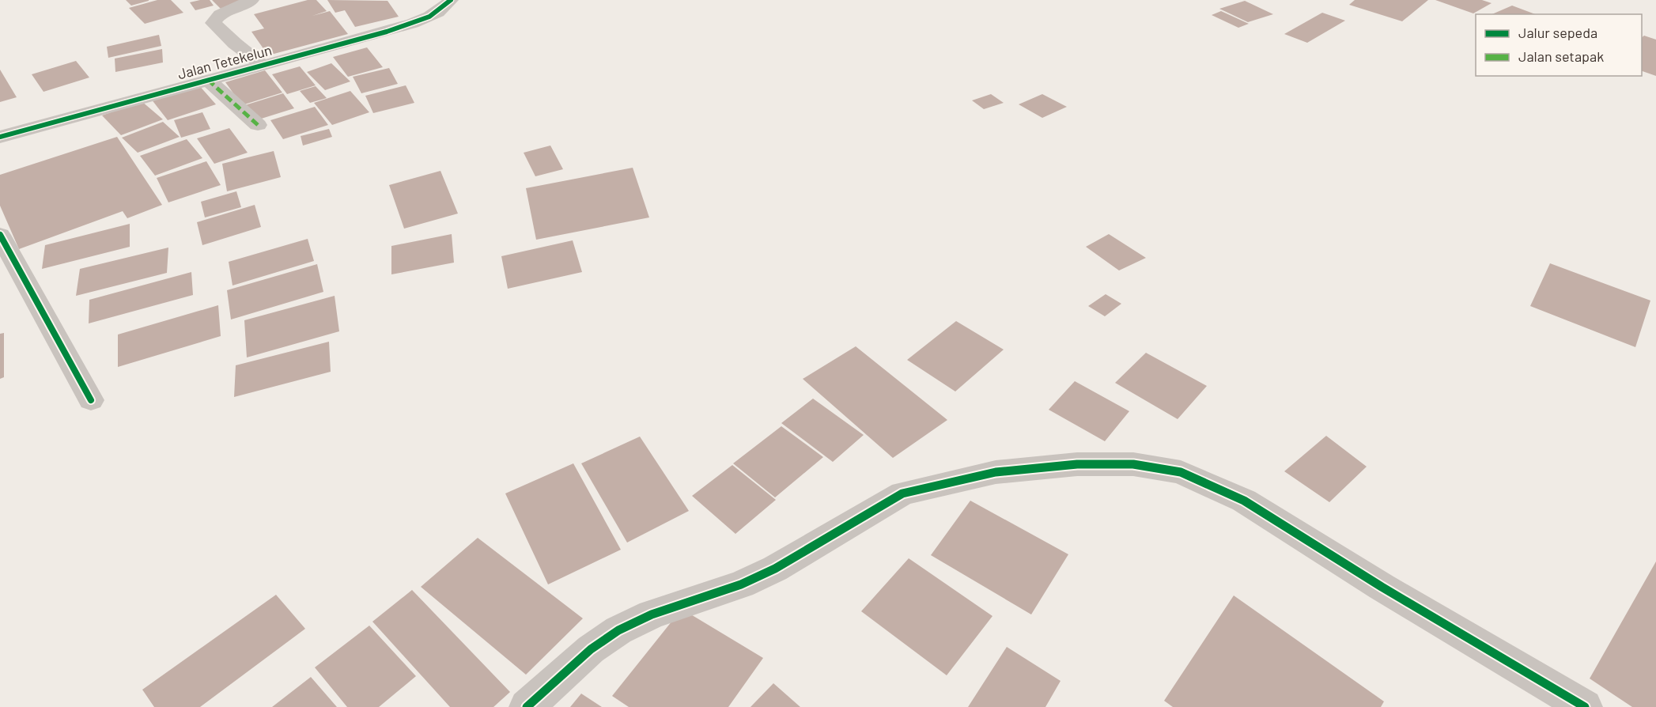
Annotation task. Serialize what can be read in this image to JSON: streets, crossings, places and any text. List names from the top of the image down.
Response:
{
  "streets": {
    "street": ["Jalan Tetekelun"]
  },
  "legend": ["Jalur sepeda", "Jalan setapak"]
}
